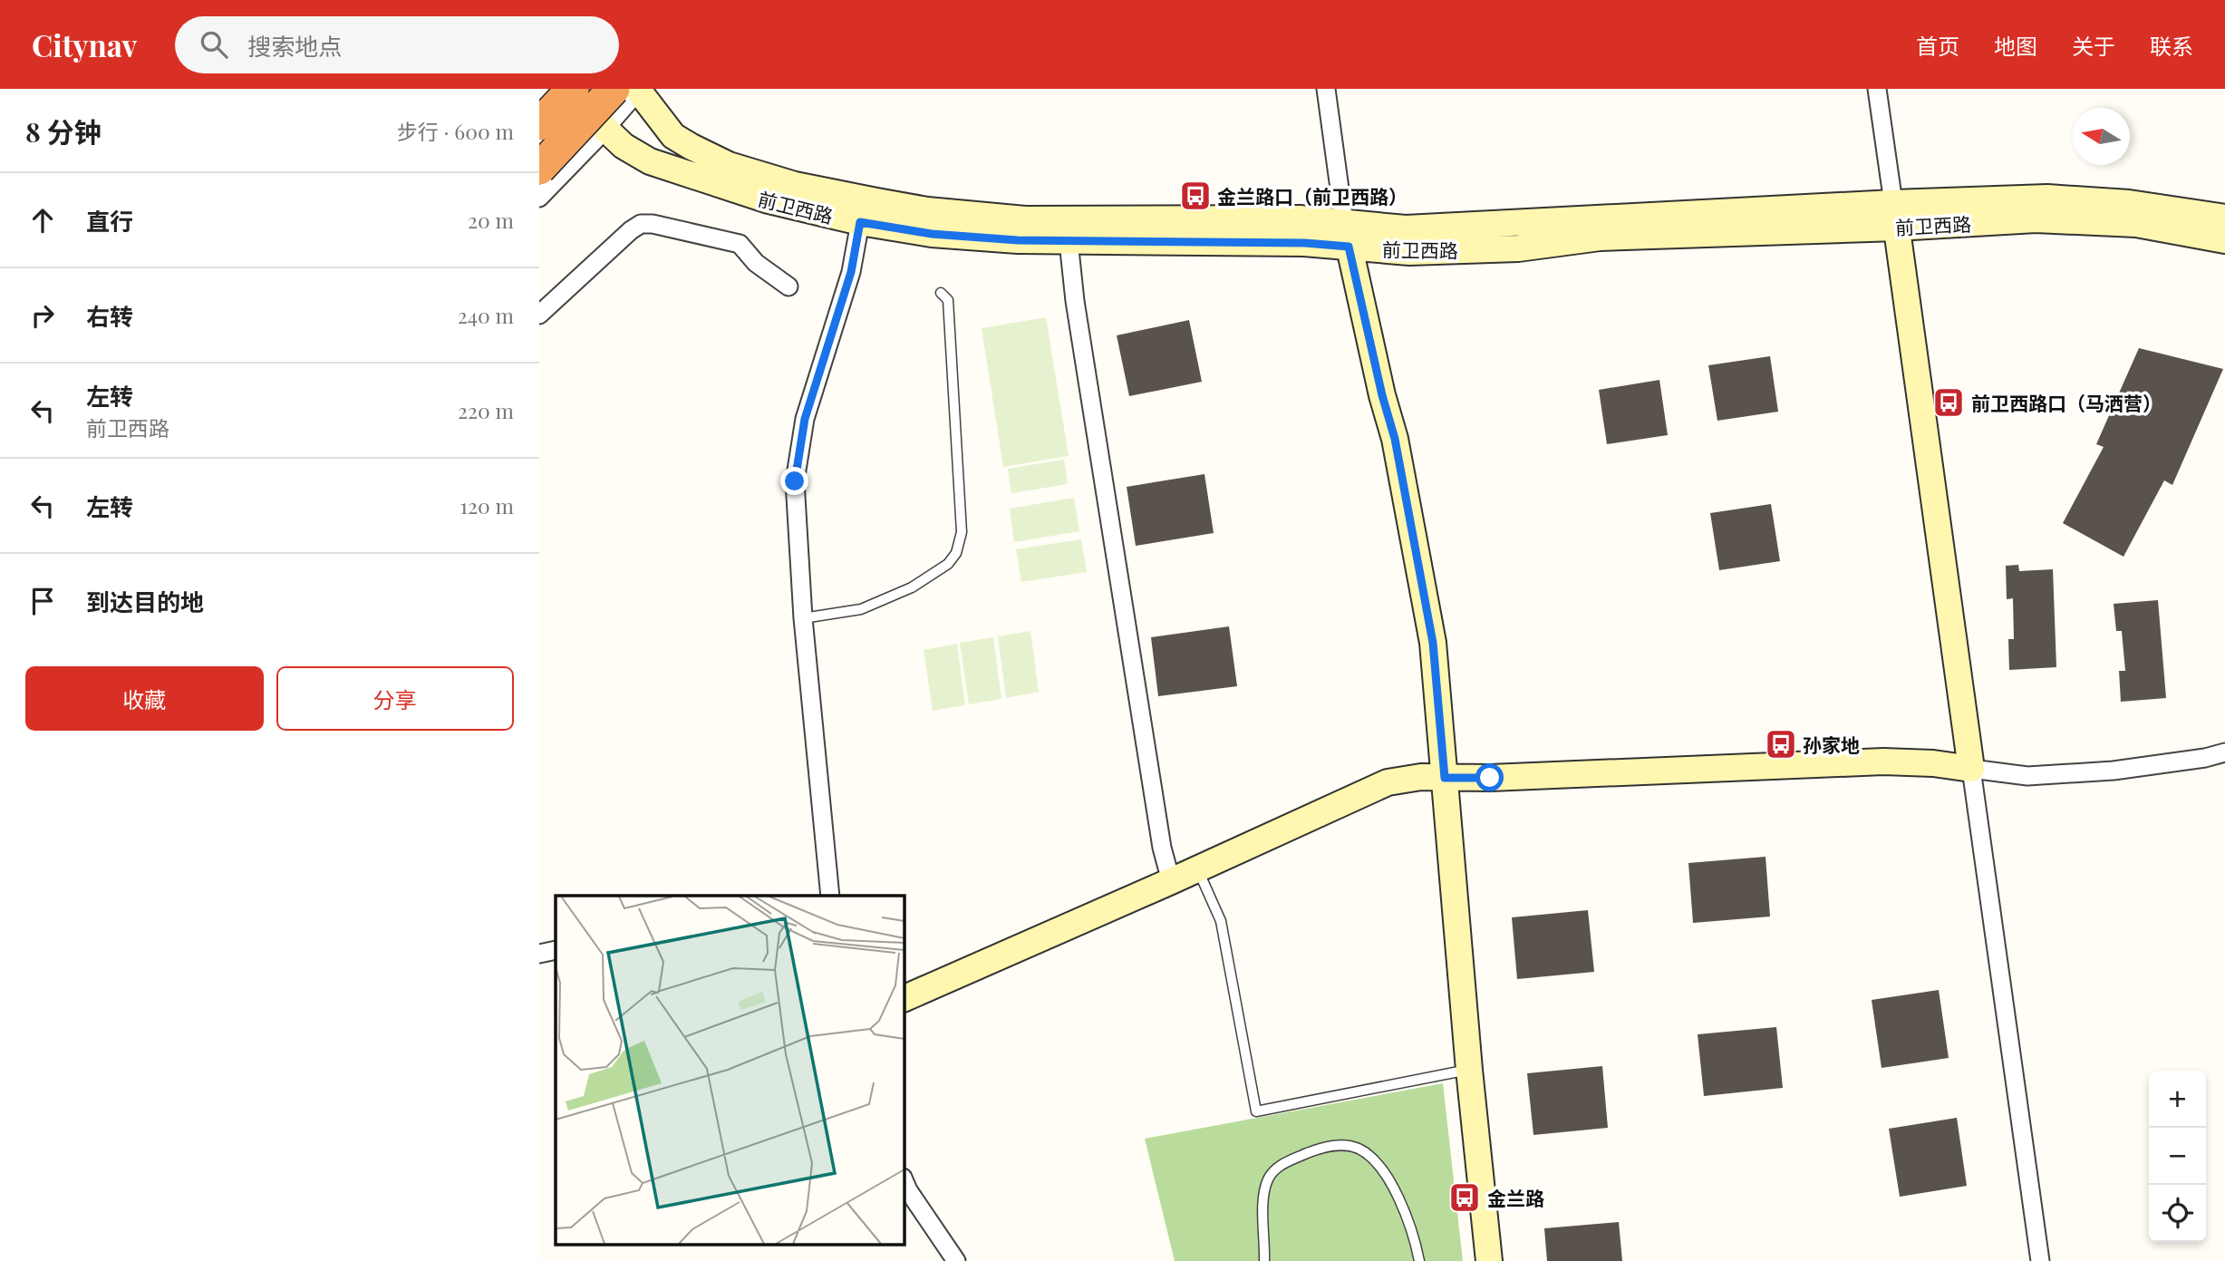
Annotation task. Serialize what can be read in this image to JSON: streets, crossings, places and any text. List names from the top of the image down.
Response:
{
  "streets": {
    "main road": ["前卫西路"]
  },
  "places": {
    "bus stop": [
      "金兰路口（前卫西路）",
      "前卫西路口（马洒营）",
      "孙家地",
      "金兰路"
    ]
  },
  "north": "left",
  "page": {
    "header": "Citynav",
    "search": "搜索地点",
    "nav": [
      "首页",
      "地图",
      "关于",
      "联系"
    ],
    "heading": ["8 分钟", "步行 · 600 m"],
    "list": [
      ["直行", "20 m"],
      ["右转", "240 m"],
      ["左转", "前卫西路", "220 m"],
      ["左转", "120 m"],
      "到达目的地"
    ],
    "buttons": ["收藏", "分享"],
    "map_buttons": ["+", "−"]
  }
}
